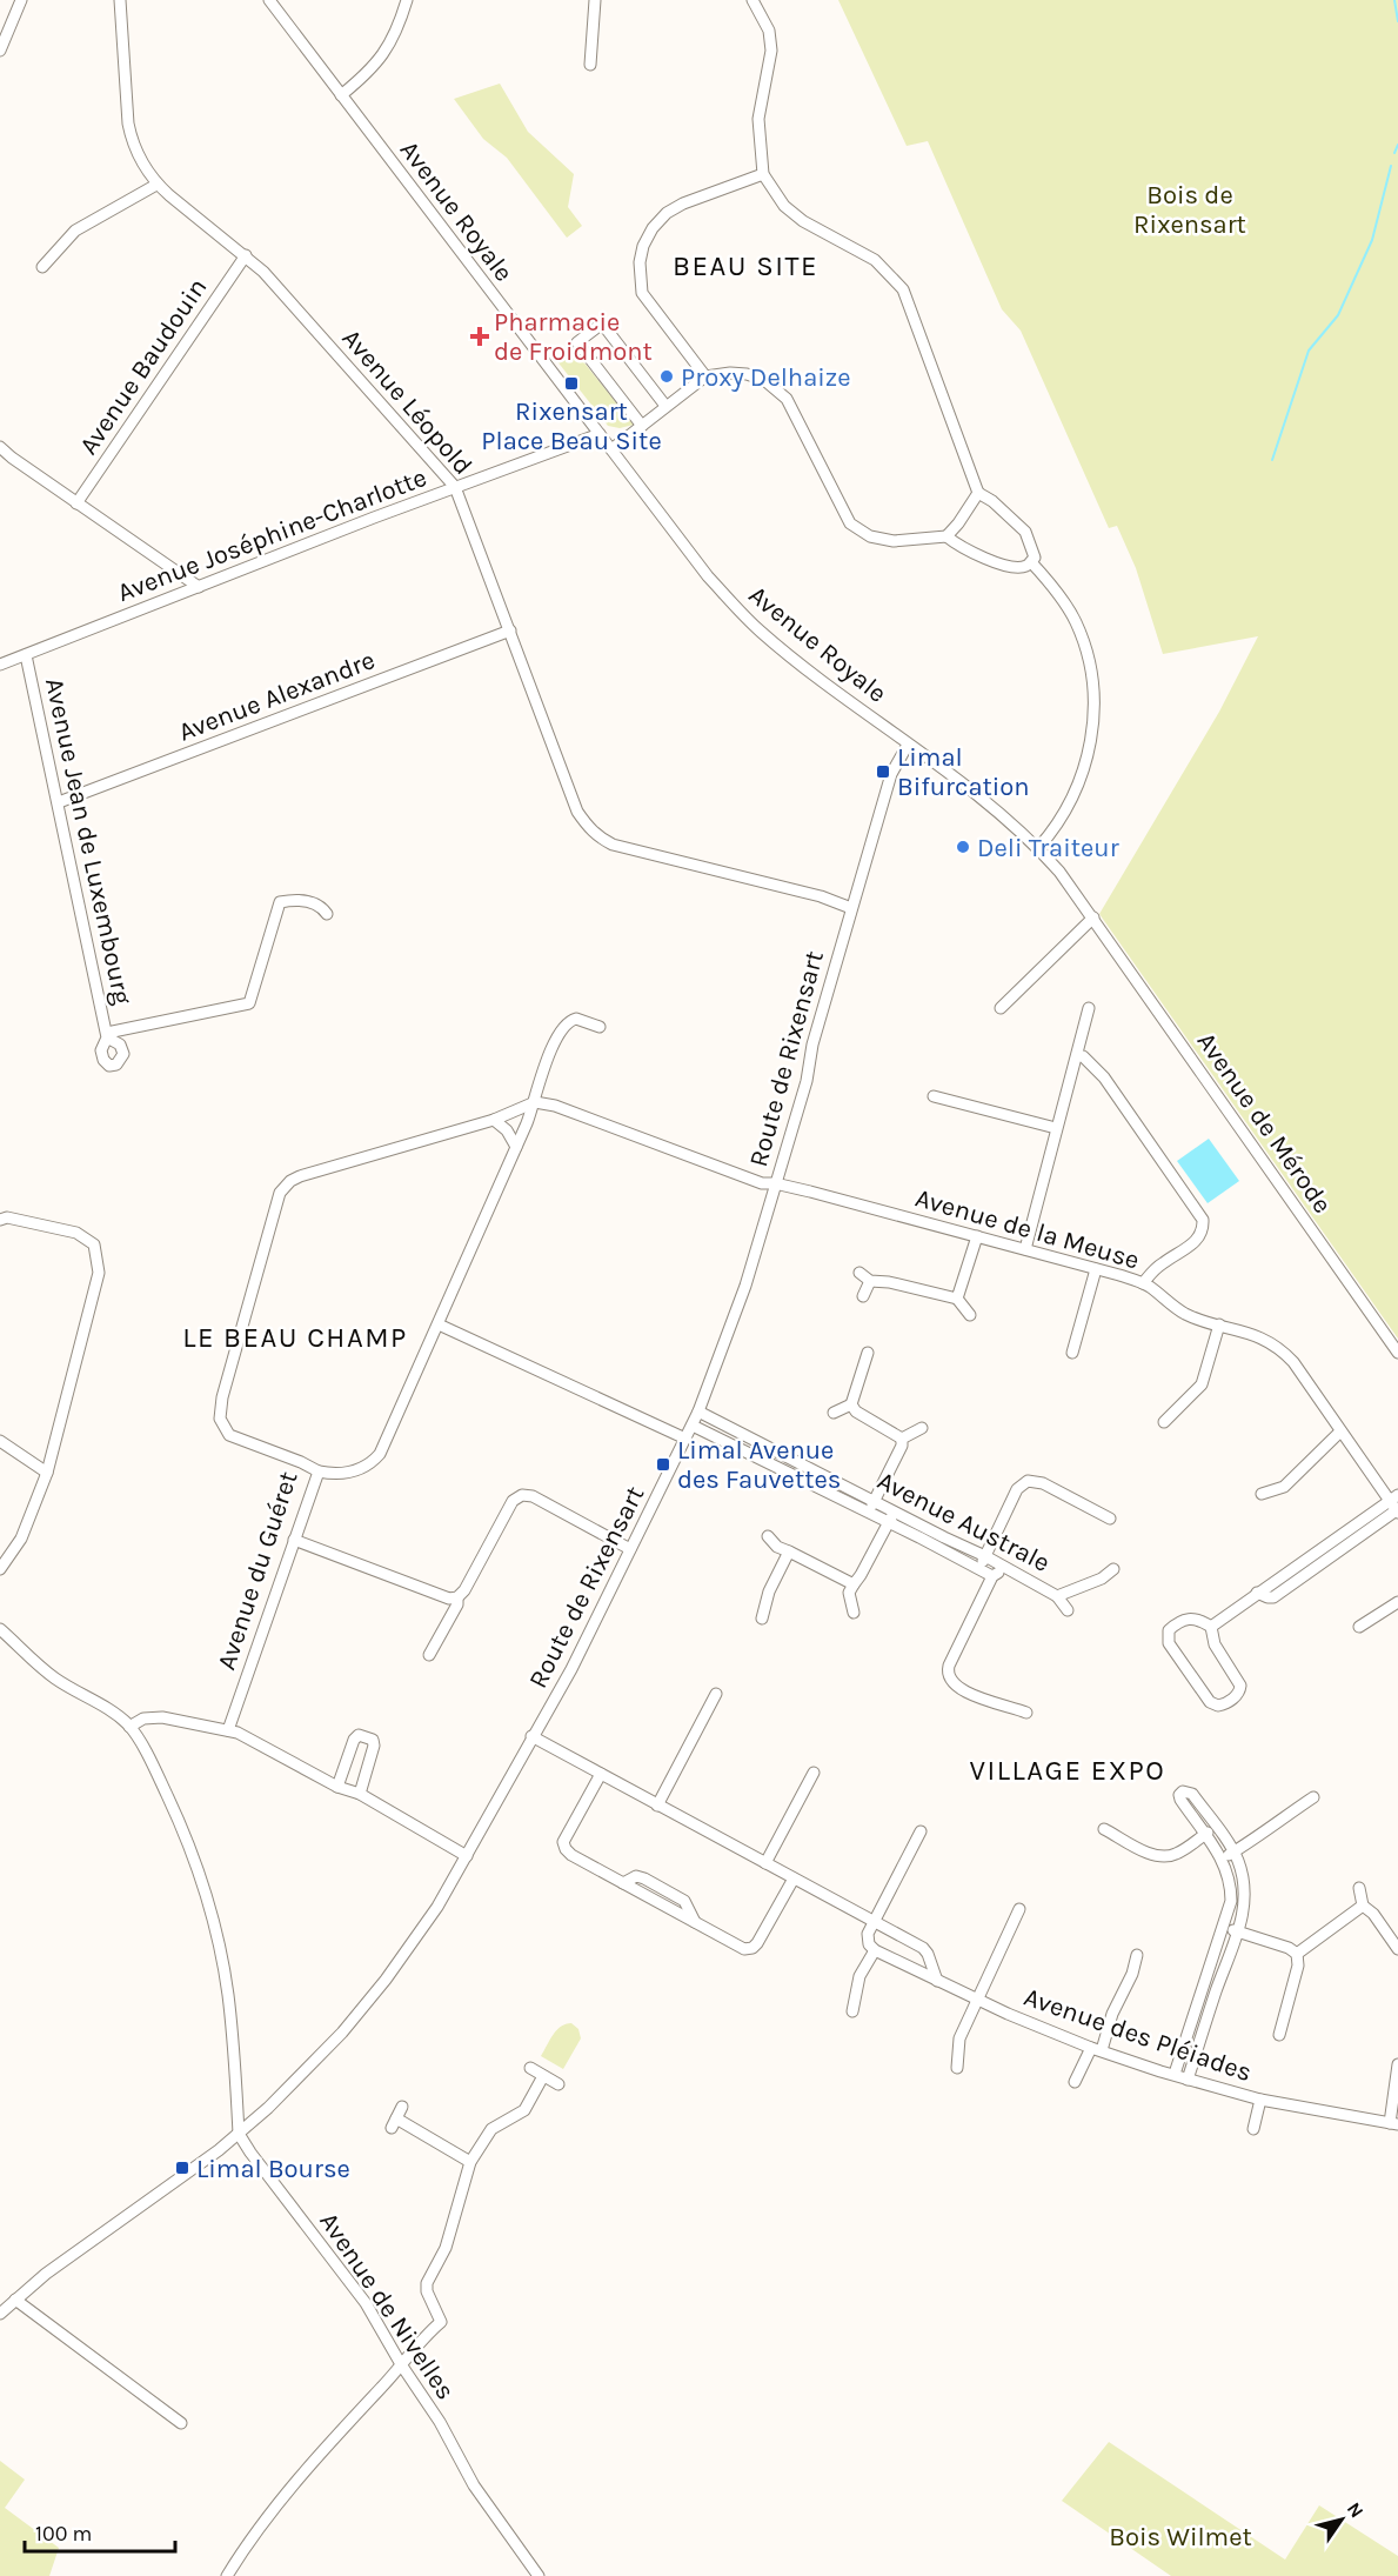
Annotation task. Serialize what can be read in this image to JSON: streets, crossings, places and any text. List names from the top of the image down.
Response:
{
  "streets": {
    "street": [
      "Avenue Royale",
      "Avenue Baudouin",
      "Avenue Léopold",
      "Avenue Joséphine-Charlotte",
      "Avenue Alexandre",
      "Avenue Jean de Luxembourg",
      "Route de Rixensart",
      "Avenue de Mérode",
      "Avenue de la Meuse",
      "Avenue Australe",
      "Avenue du Guéret",
      "Avenue des Pléiades",
      "Avenue de Nivelles"
    ]
  },
  "crossings": [
    ["Avenue Royale", "Avenue Joséphine-Charlotte"],
    ["Avenue Royale", "Route de Rixensart"],
    ["Avenue Royale", "Avenue de Mérode"],
    ["Avenue Baudouin", "Avenue Léopold"],
    ["Avenue Léopold", "Avenue Joséphine-Charlotte"],
    ["Avenue Léopold", "Avenue Alexandre"],
    ["Avenue Léopold", "Route de Rixensart"],
    ["Avenue Joséphine-Charlotte", "Avenue Jean de Luxembourg"],
    ["Avenue Alexandre", "Avenue Jean de Luxembourg"],
    ["Route de Rixensart", "Avenue de Mérode"],
    ["Route de Rixensart", "Avenue de la Meuse"],
    ["Route de Rixensart", "Avenue Australe"],
    ["Route de Rixensart", "Avenue de Nivelles"]
  ],
  "districts": ["BEAU SITE", "LE BEAU CHAMP", "VILLAGE EXPO"],
  "parks": ["Bois de Rixensart", "Bois Wilmet"],
  "places": {
    "health": ["Pharmacie de Froidmont"],
    "other": ["Proxy Delhaize", "Deli Traiteur"],
    "transit": [
      "Rixensart Place Beau Site",
      "Limal Bifurcation",
      "Limal Avenue des Fauvettes",
      "Limal Bourse"
    ]
  },
  "scale_bar": "100 m",
  "north": "top right"
}
